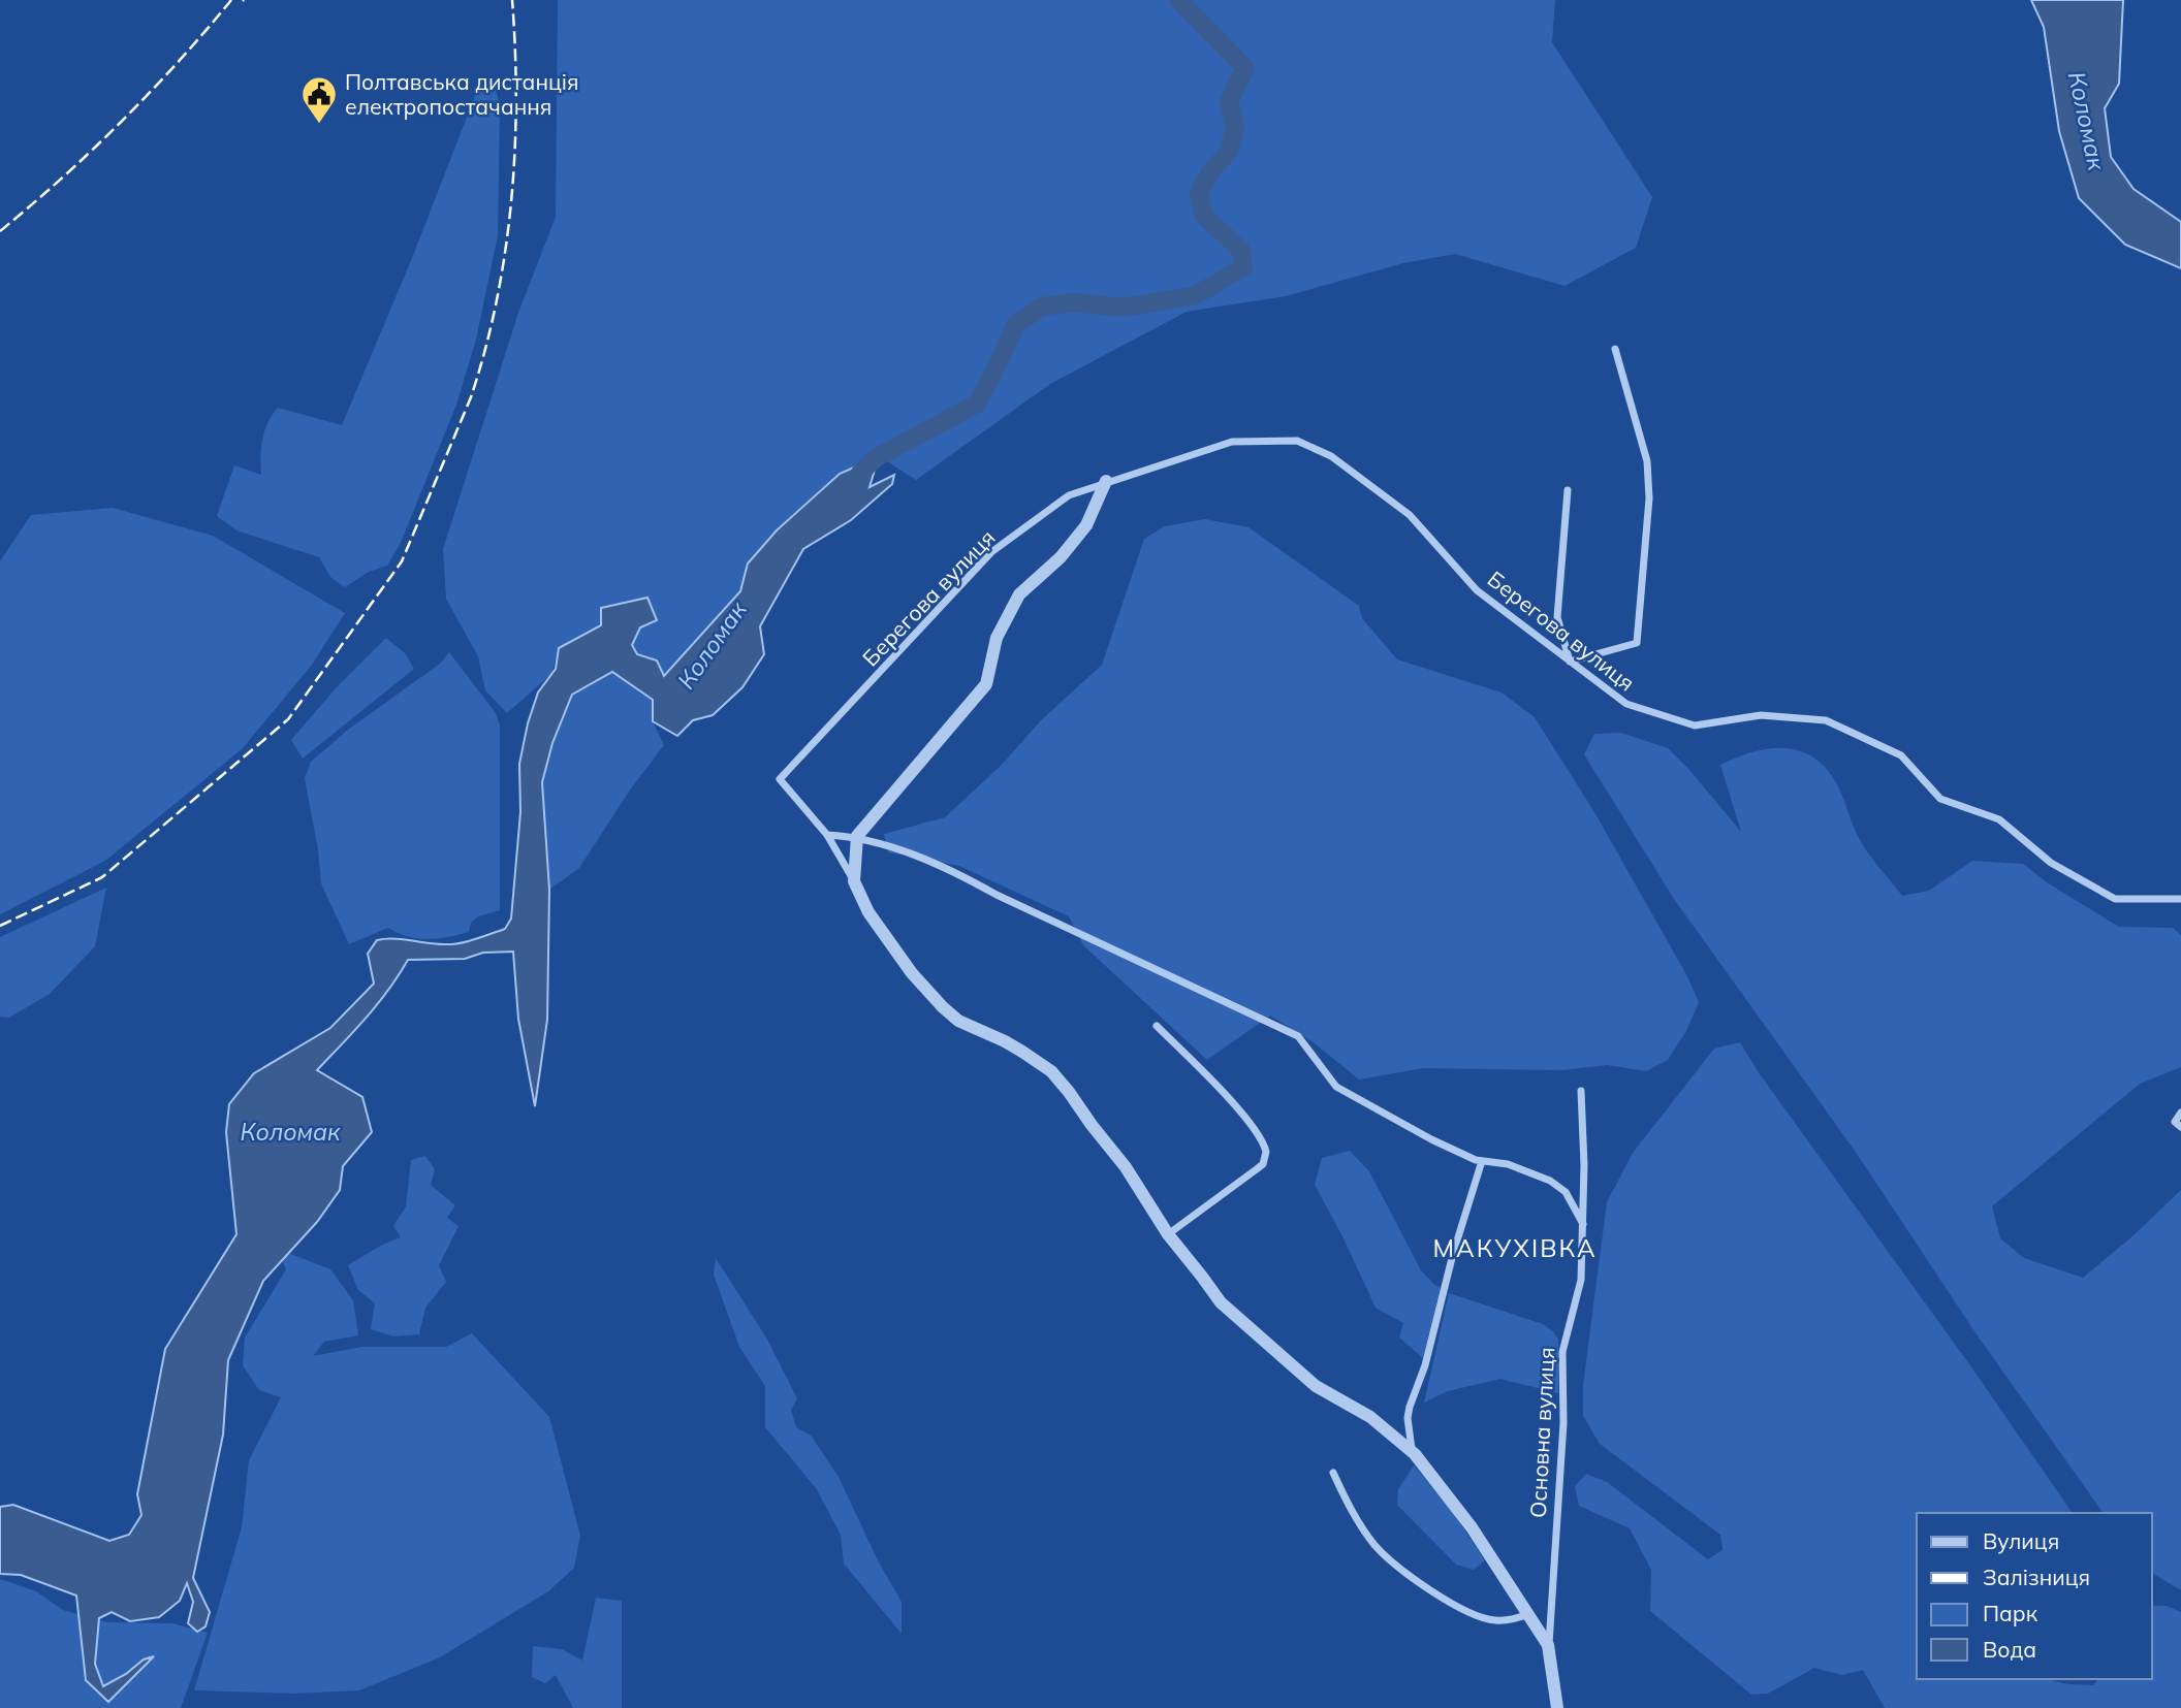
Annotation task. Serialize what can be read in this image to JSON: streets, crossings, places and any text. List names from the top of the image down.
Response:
{
  "streets": {
    "street": ["Берегова вулиця", "Основна вулиця"]
  },
  "districts": ["МАКУХІВКА"],
  "water": ["Коломак"],
  "places": {
    "public building": ["Полтавська дистанція електропостачання"]
  },
  "legend": [
    "Вулиця",
    "Залізниця",
    "Парк",
    "Вода"
  ]
}
